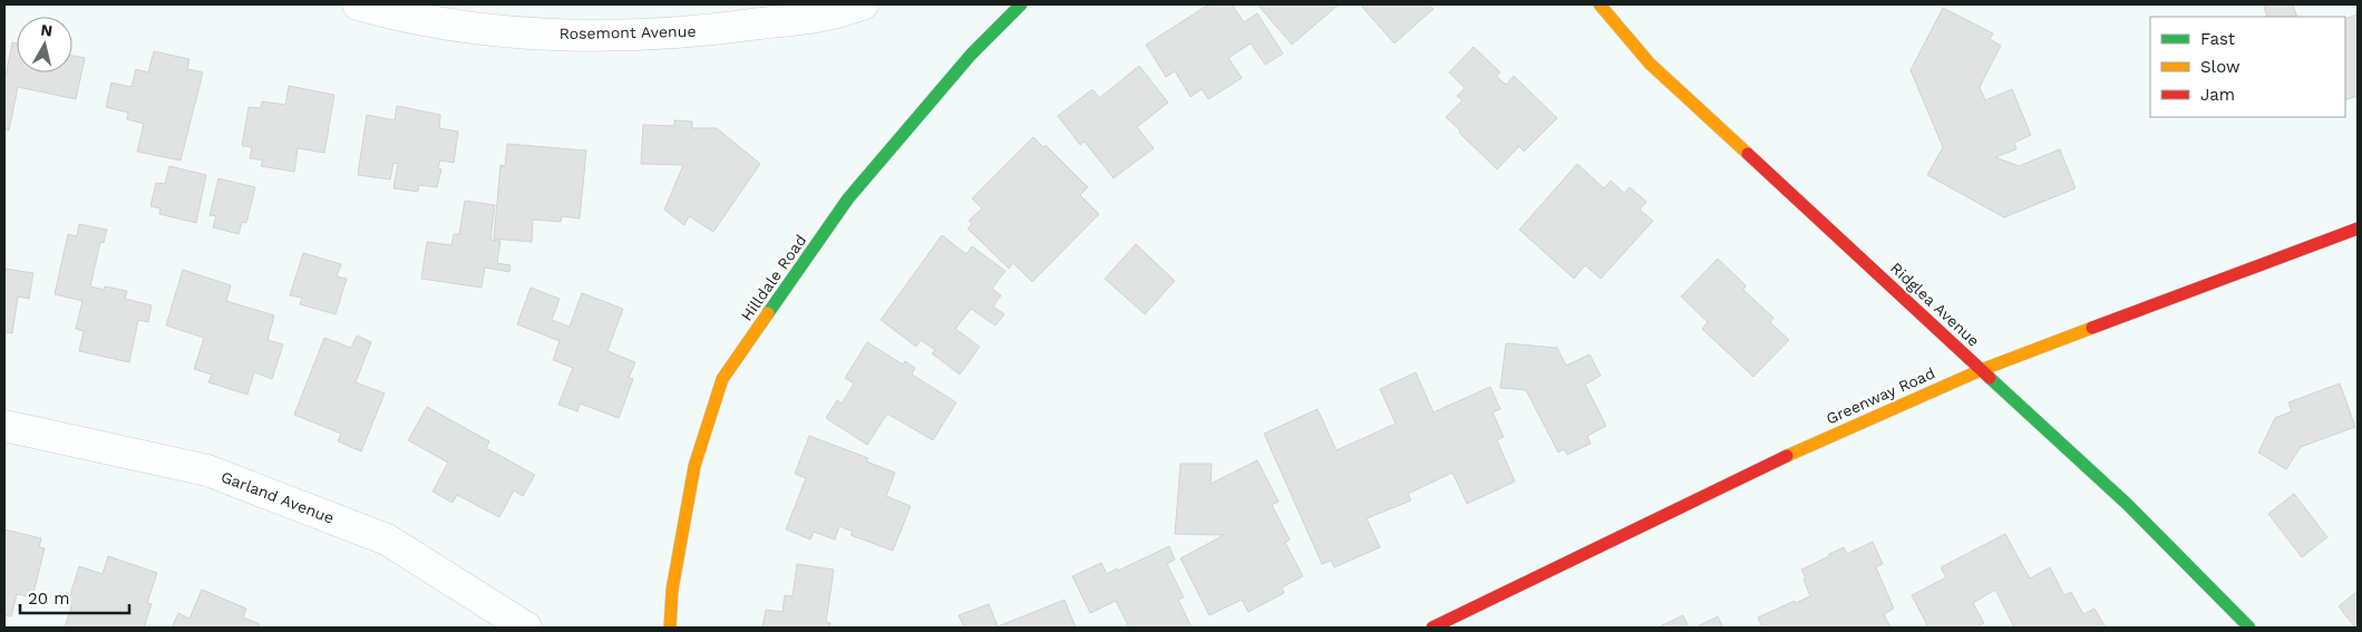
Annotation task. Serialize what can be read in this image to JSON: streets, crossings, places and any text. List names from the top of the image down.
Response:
{
  "streets": {
    "street": [
      "Rosemont Avenue",
      "Hilldale Road",
      "Ridglea Avenue",
      "Greenway Road",
      "Garland Avenue"
    ]
  },
  "crossings": [
    ["Ridglea Avenue", "Greenway Road"]
  ],
  "legend": ["Fast", "Slow", "Jam"],
  "scale_bar": "20 m",
  "north": "top"
}
